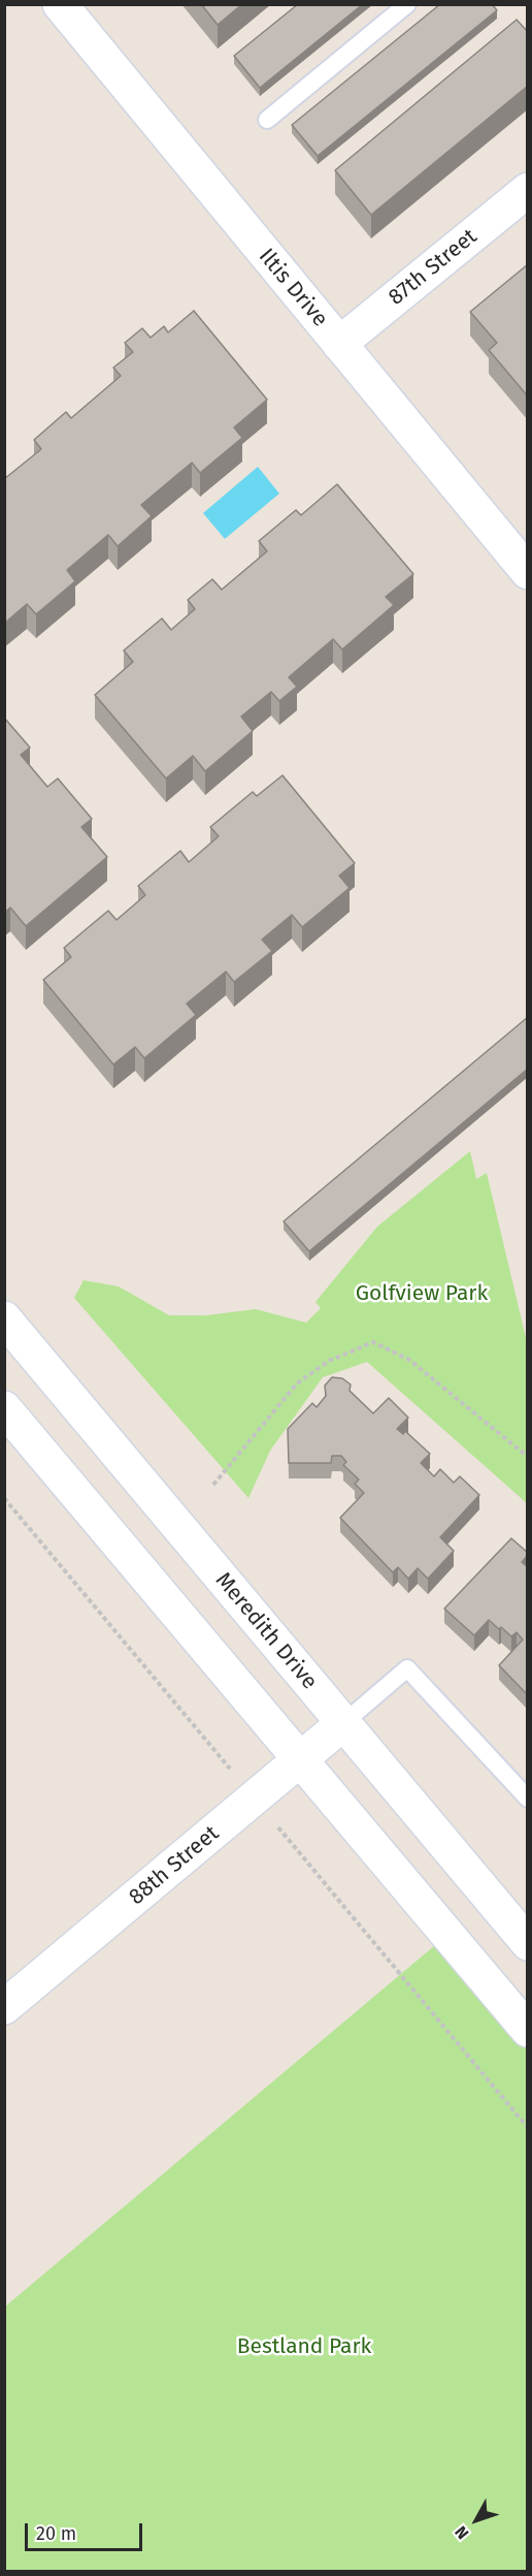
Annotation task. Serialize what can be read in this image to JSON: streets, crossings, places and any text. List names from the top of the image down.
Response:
{
  "streets": {
    "main road": [
      "87th Street",
      "Iltis Drive",
      "Meredith Drive",
      "88th Street"
    ]
  },
  "crossings": [
    ["87th Street", "Iltis Drive"],
    ["Meredith Drive", "88th Street"]
  ],
  "parks": ["Golfview Park", "Bestland Park"],
  "scale_bar": "20 m",
  "north": "bottom left"
}
